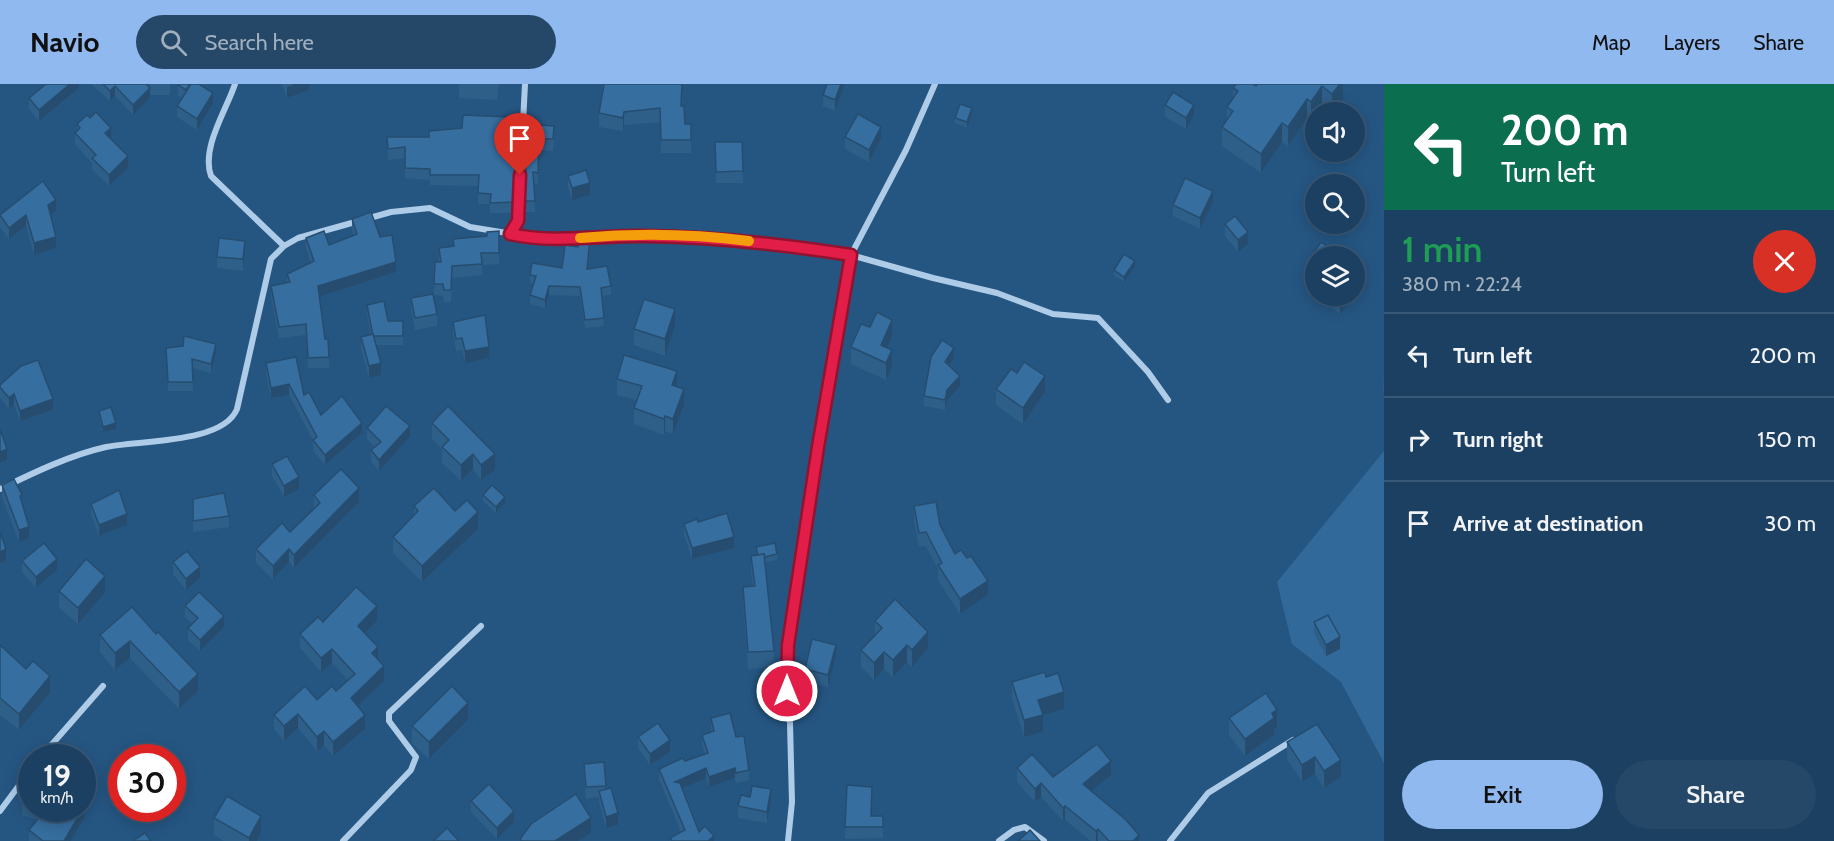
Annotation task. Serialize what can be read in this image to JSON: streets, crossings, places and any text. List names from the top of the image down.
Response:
{
  "page": {
    "header": "Navio",
    "search": "Search here",
    "nav": ["Map", "Layers", "Share"],
    "turn": ["200 m", "Turn left"],
    "heading": ["1 min", "380 m · 22:24"],
    "list": [
      {
        "name": "Turn left",
        "value": "200 m"
      },
      {
        "name": "Turn right",
        "value": "150 m"
      },
      {
        "name": "Arrive at destination",
        "value": "30 m"
      }
    ],
    "speed": "19 km/h",
    "limit": "30",
    "buttons": ["Exit", "Share"]
  }
}
